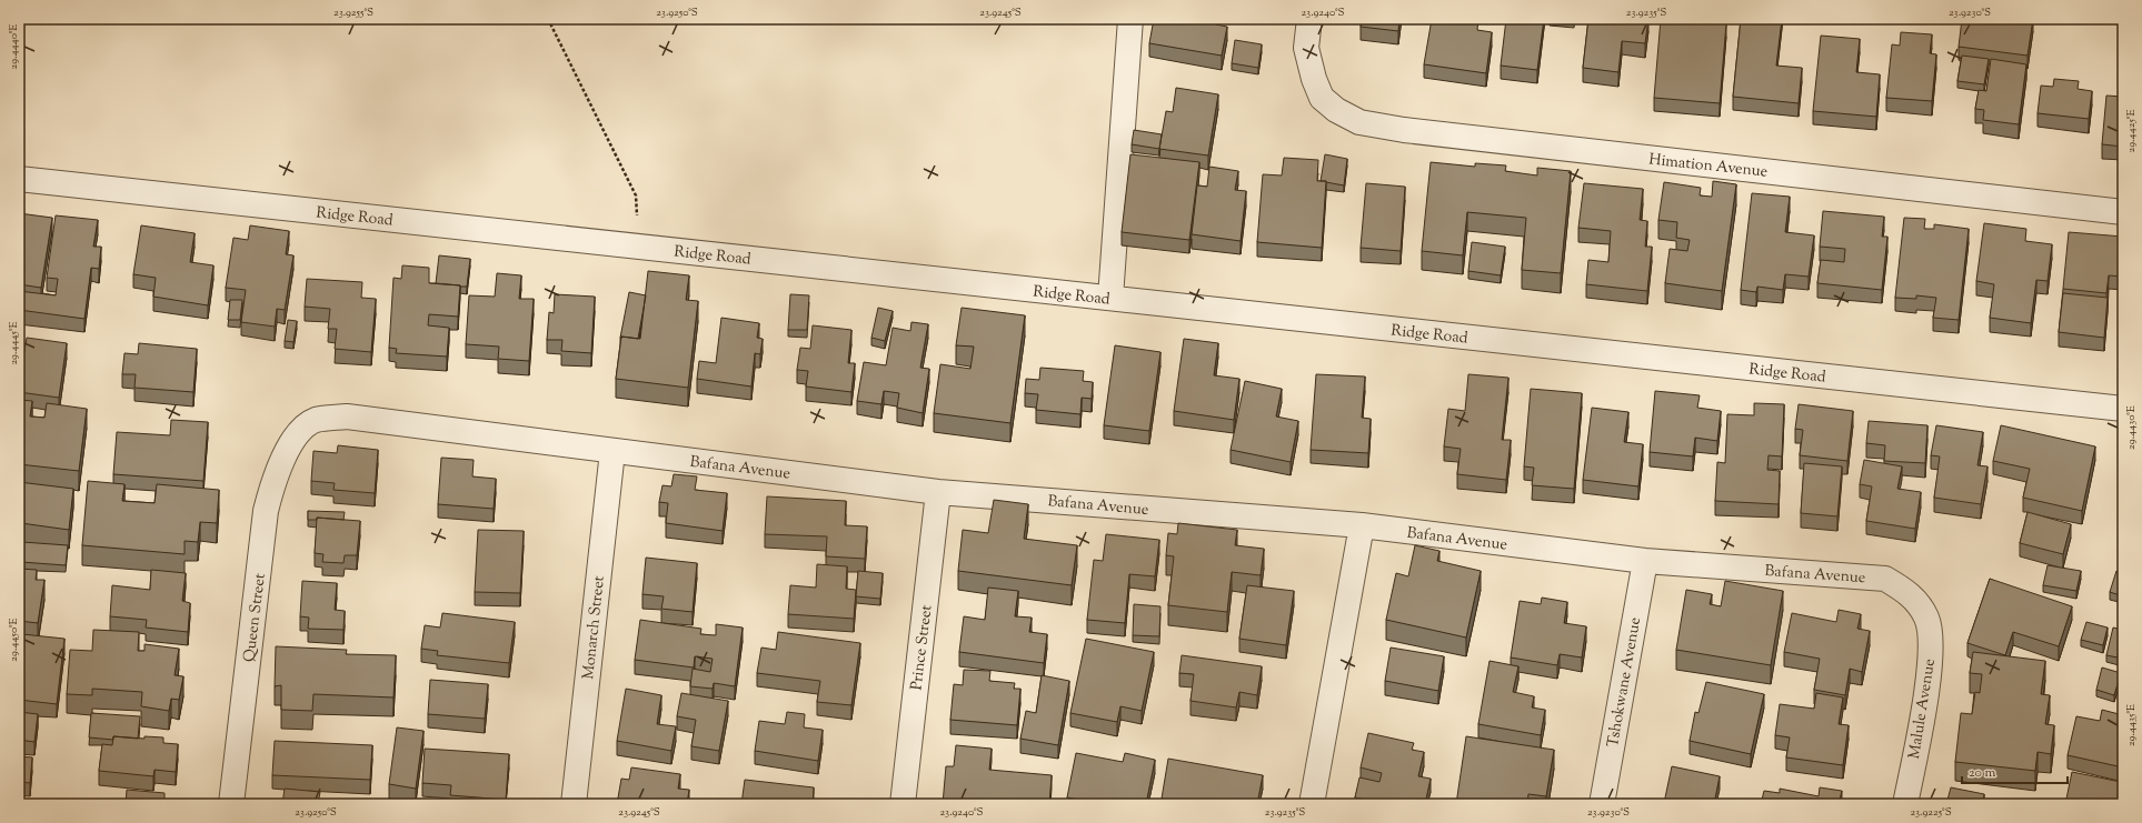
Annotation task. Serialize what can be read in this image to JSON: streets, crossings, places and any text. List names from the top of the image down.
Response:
{
  "streets": {
    "street": [
      "Himation Avenue",
      "Ridge Road",
      "Bafana Avenue",
      "Queen Street",
      "Monarch Street",
      "Prince Street",
      "Tshokwane Avenue",
      "Malule Avenue"
    ]
  },
  "crossings": [
    ["Bafana Avenue", "Queen Street"],
    ["Bafana Avenue", "Monarch Street"],
    ["Bafana Avenue", "Prince Street"],
    ["Bafana Avenue", "Tshokwane Avenue"],
    ["Bafana Avenue", "Malule Avenue"]
  ],
  "scale_bar": "20 m",
  "coordinates": [
    "23.9255°S",
    "23.9250°S",
    "23.9245°S",
    "23.9240°S",
    "23.9235°S",
    "23.9230°S",
    "29.4440°E",
    "29.4425°E",
    "29.4445°E",
    "29.4430°E",
    "29.4450°E",
    "29.4435°E",
    "23.9225°S"
  ]
}
